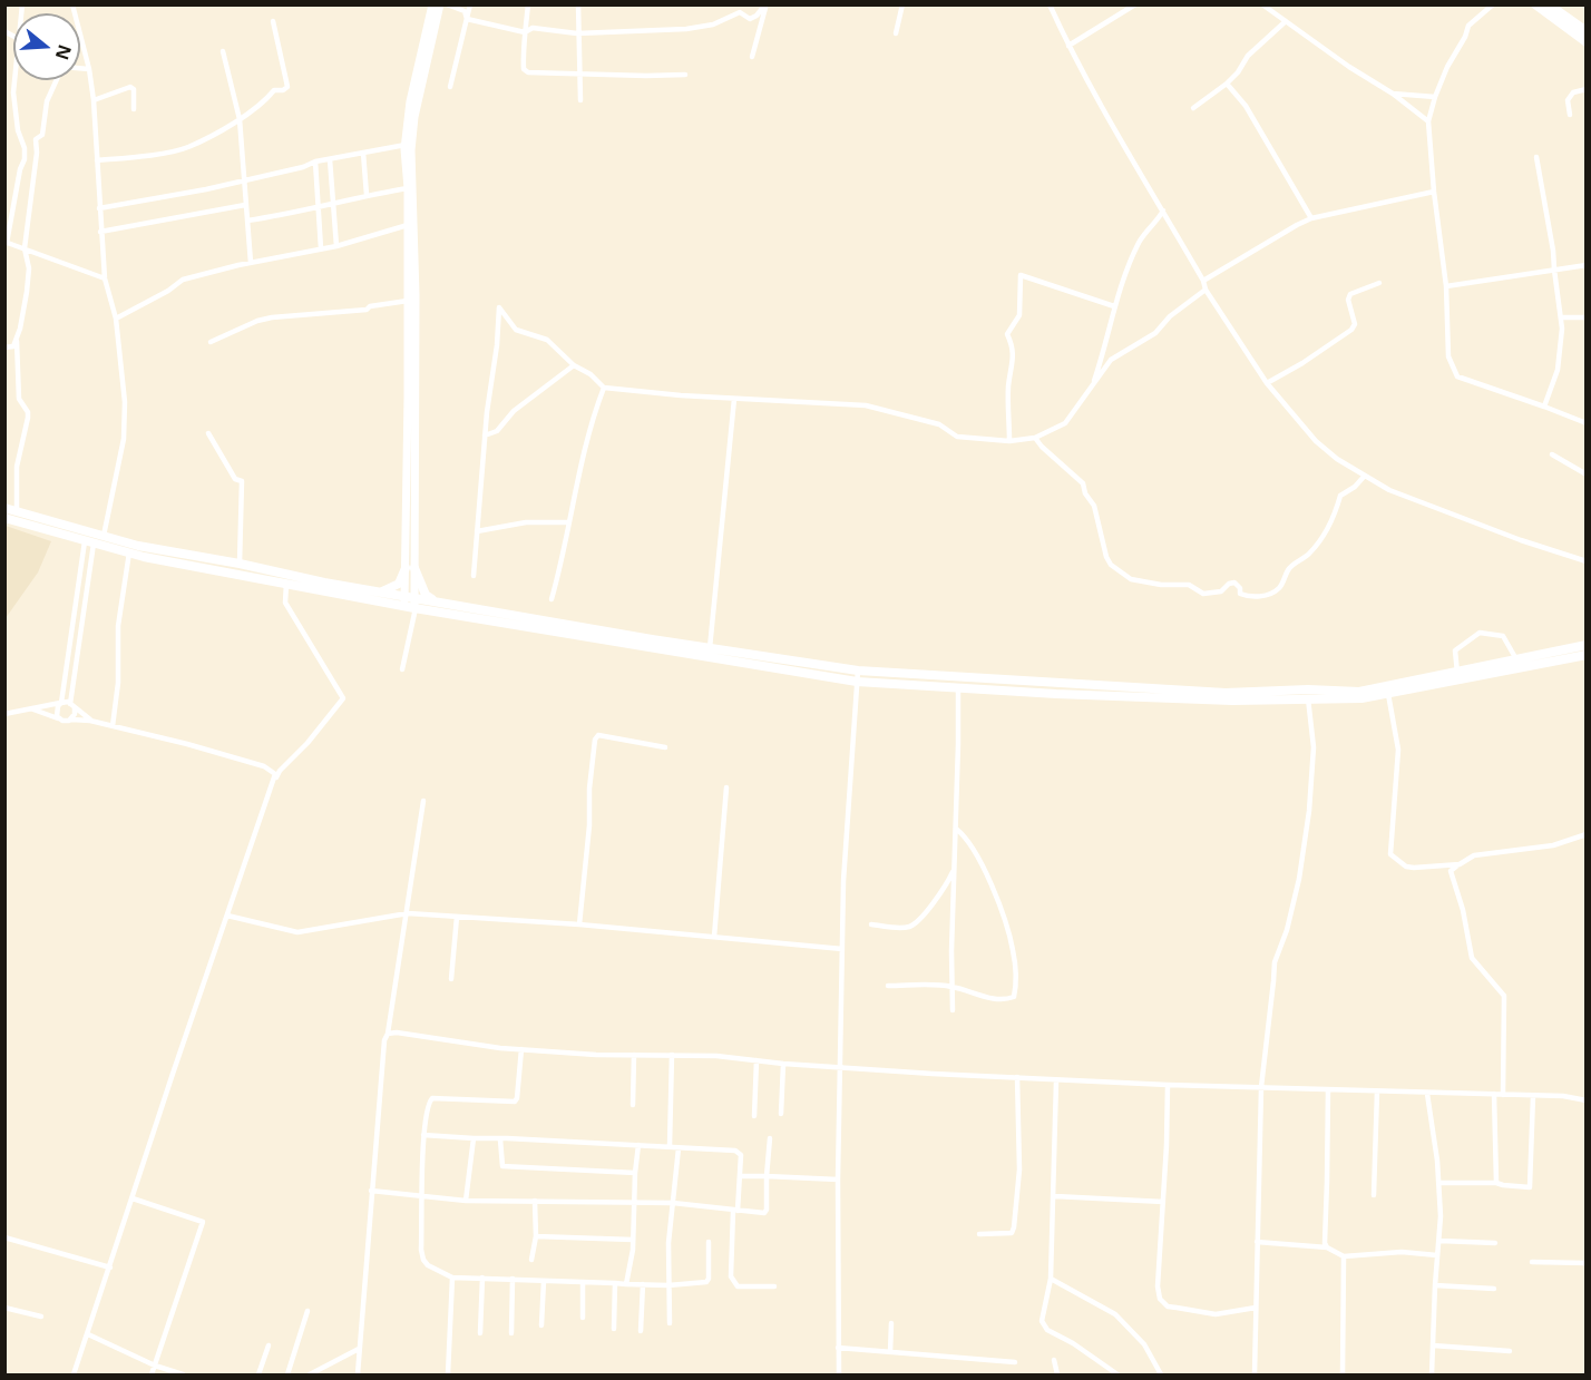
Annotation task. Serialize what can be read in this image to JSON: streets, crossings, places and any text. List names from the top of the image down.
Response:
{
  "north": "right"
}
